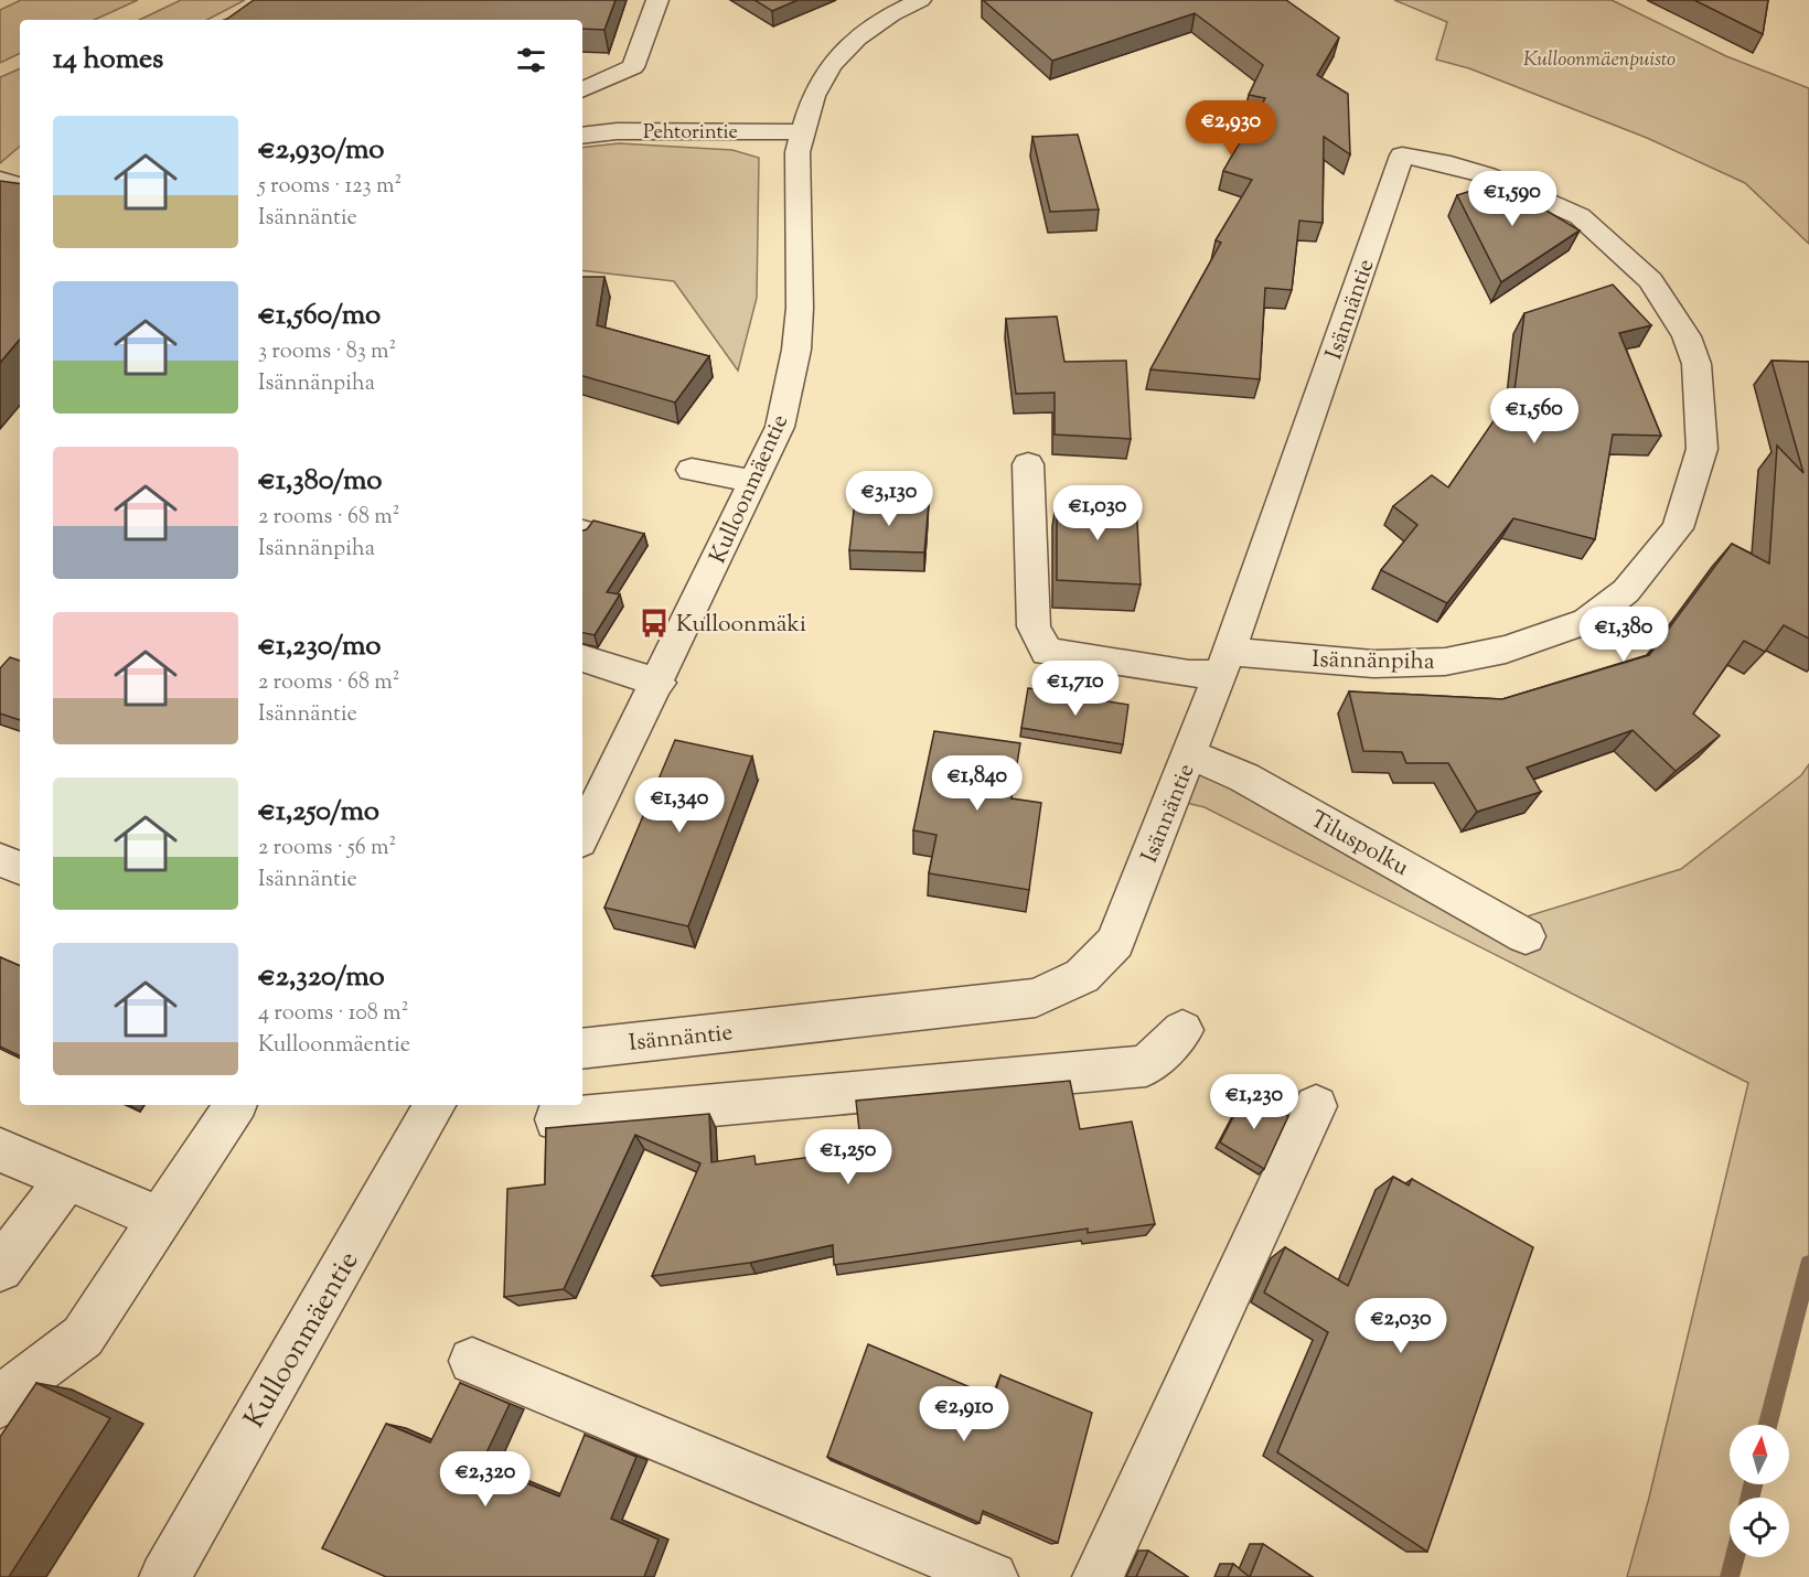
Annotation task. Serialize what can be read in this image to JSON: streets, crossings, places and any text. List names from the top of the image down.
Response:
{
  "streets": {
    "street": [
      "Pehtorintie",
      "Isännäntie",
      "Kulloonmäentie",
      "Isännänpiha",
      "Tiluspolku"
    ]
  },
  "crossings": [
    ["Pehtorintie", "Kulloonmäentie"],
    ["Isännäntie", "Isännänpiha"],
    ["Isännäntie", "Tiluspolku"]
  ],
  "parks": ["Kulloonmäenpuisto"],
  "places": {
    "bus stop": ["Kulloonmäki"]
  },
  "north": "top",
  "page": {
    "heading": "14 homes",
    "list": [
      {
        "name": "€2,930/mo",
        "note": "5 rooms · 123 m² · Isännäntie"
      },
      {
        "name": "€1,560/mo",
        "note": "3 rooms · 83 m² · Isännänpiha"
      },
      {
        "name": "€1,380/mo",
        "note": "2 rooms · 68 m² · Isännänpiha"
      },
      {
        "name": "€1,230/mo",
        "note": "2 rooms · 68 m² · Isännäntie"
      },
      {
        "name": "€1,250/mo",
        "note": "2 rooms · 56 m² · Isännäntie"
      },
      {
        "name": "€2,320/mo",
        "note": "4 rooms · 108 m² · Kulloonmäentie"
      }
    ],
    "price": [
      "€2,930",
      "€1,590",
      "€1,560",
      "€3,130",
      "€1,030",
      "€1,380",
      "€1,710",
      "€1,840",
      "€1,340",
      "€1,230",
      "€1,250",
      "€2,030",
      "€2,910",
      "€2,320"
    ]
  }
}
